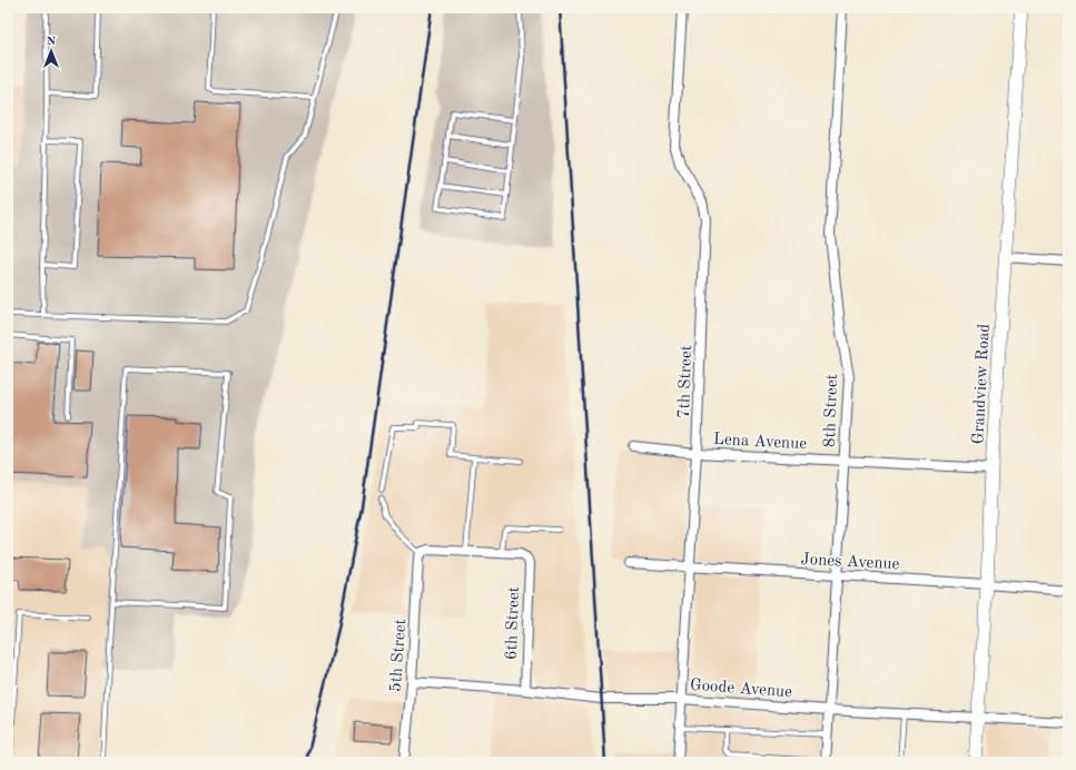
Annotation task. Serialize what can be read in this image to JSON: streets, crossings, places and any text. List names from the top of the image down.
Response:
{
  "streets": {
    "street": [
      "7th Street",
      "Grandview Road",
      "8th Street",
      "Lena Avenue",
      "Jones Avenue",
      "6th Street",
      "5th Street",
      "Goode Avenue"
    ]
  },
  "crossings": [
    ["7th Street", "Lena Avenue"],
    ["7th Street", "Jones Avenue"],
    ["7th Street", "Goode Avenue"],
    ["Grandview Road", "Lena Avenue"],
    ["Grandview Road", "Jones Avenue"],
    ["Grandview Road", "Goode Avenue"],
    ["8th Street", "Lena Avenue"],
    ["8th Street", "Jones Avenue"],
    ["8th Street", "Goode Avenue"],
    ["6th Street", "Goode Avenue"],
    ["5th Street", "Goode Avenue"]
  ],
  "north": "top"
}
